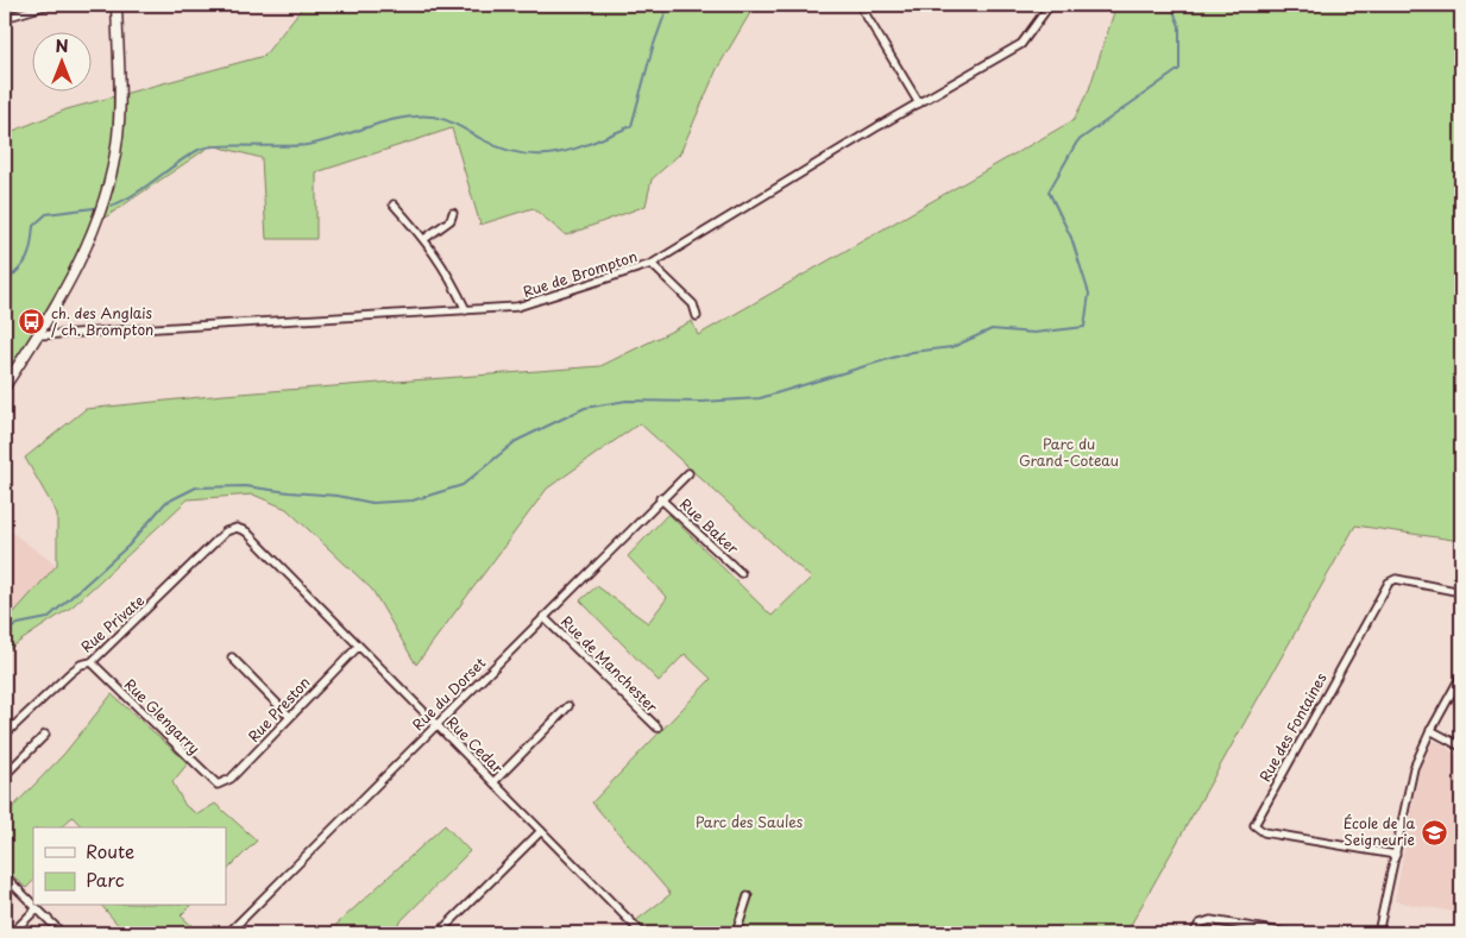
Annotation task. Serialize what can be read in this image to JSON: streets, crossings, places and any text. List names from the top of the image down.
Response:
{
  "streets": {
    "street": [
      "Rue de Brompton",
      "Rue Baker",
      "Rue Private",
      "Rue de Manchester",
      "Rue du Dorset",
      "Rue Preston",
      "Rue Glengarry",
      "Rue des Fontaines",
      "Rue Cedar"
    ]
  },
  "crossings": [
    ["Rue Baker", "Rue du Dorset"],
    ["Rue Private", "Rue Glengarry"],
    ["Rue Private", "Rue Cedar"],
    ["Rue de Manchester", "Rue du Dorset"],
    ["Rue du Dorset", "Rue Cedar"],
    ["Rue Preston", "Rue Glengarry"],
    ["Rue Preston", "Rue Cedar"]
  ],
  "parks": ["Parc du Grand-Coteau", "Parc des Saules"],
  "places": {
    "bus stop": ["ch. des Anglais / ch. Brompton"],
    "school or university": ["École de la Seigneurie"]
  },
  "legend": ["Route", "Parc"],
  "north": "top"
}
